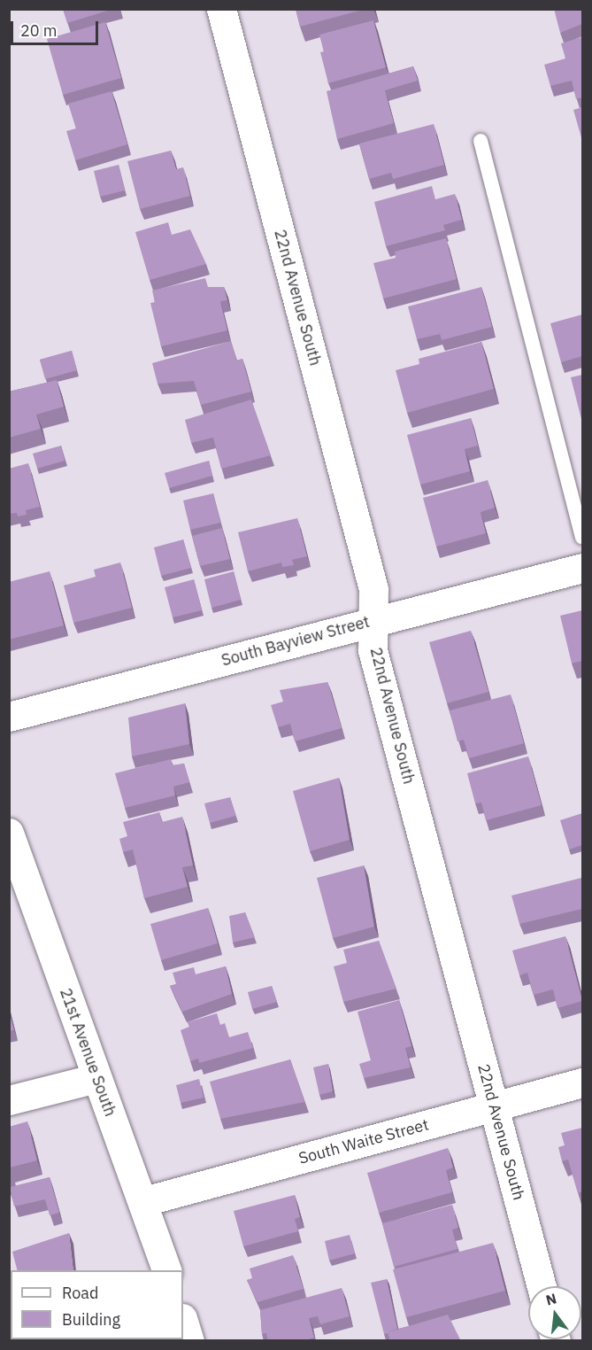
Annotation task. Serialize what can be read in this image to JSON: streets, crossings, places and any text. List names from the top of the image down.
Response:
{
  "streets": {
    "street": [
      "22nd Avenue South",
      "South Bayview Street",
      "21st Avenue South",
      "South Waite Street"
    ]
  },
  "crossings": [
    ["22nd Avenue South", "South Bayview Street"],
    ["22nd Avenue South", "South Waite Street"],
    ["21st Avenue South", "South Waite Street"]
  ],
  "legend": ["Road", "Building"],
  "scale_bar": "20 m",
  "north": "top"
}
